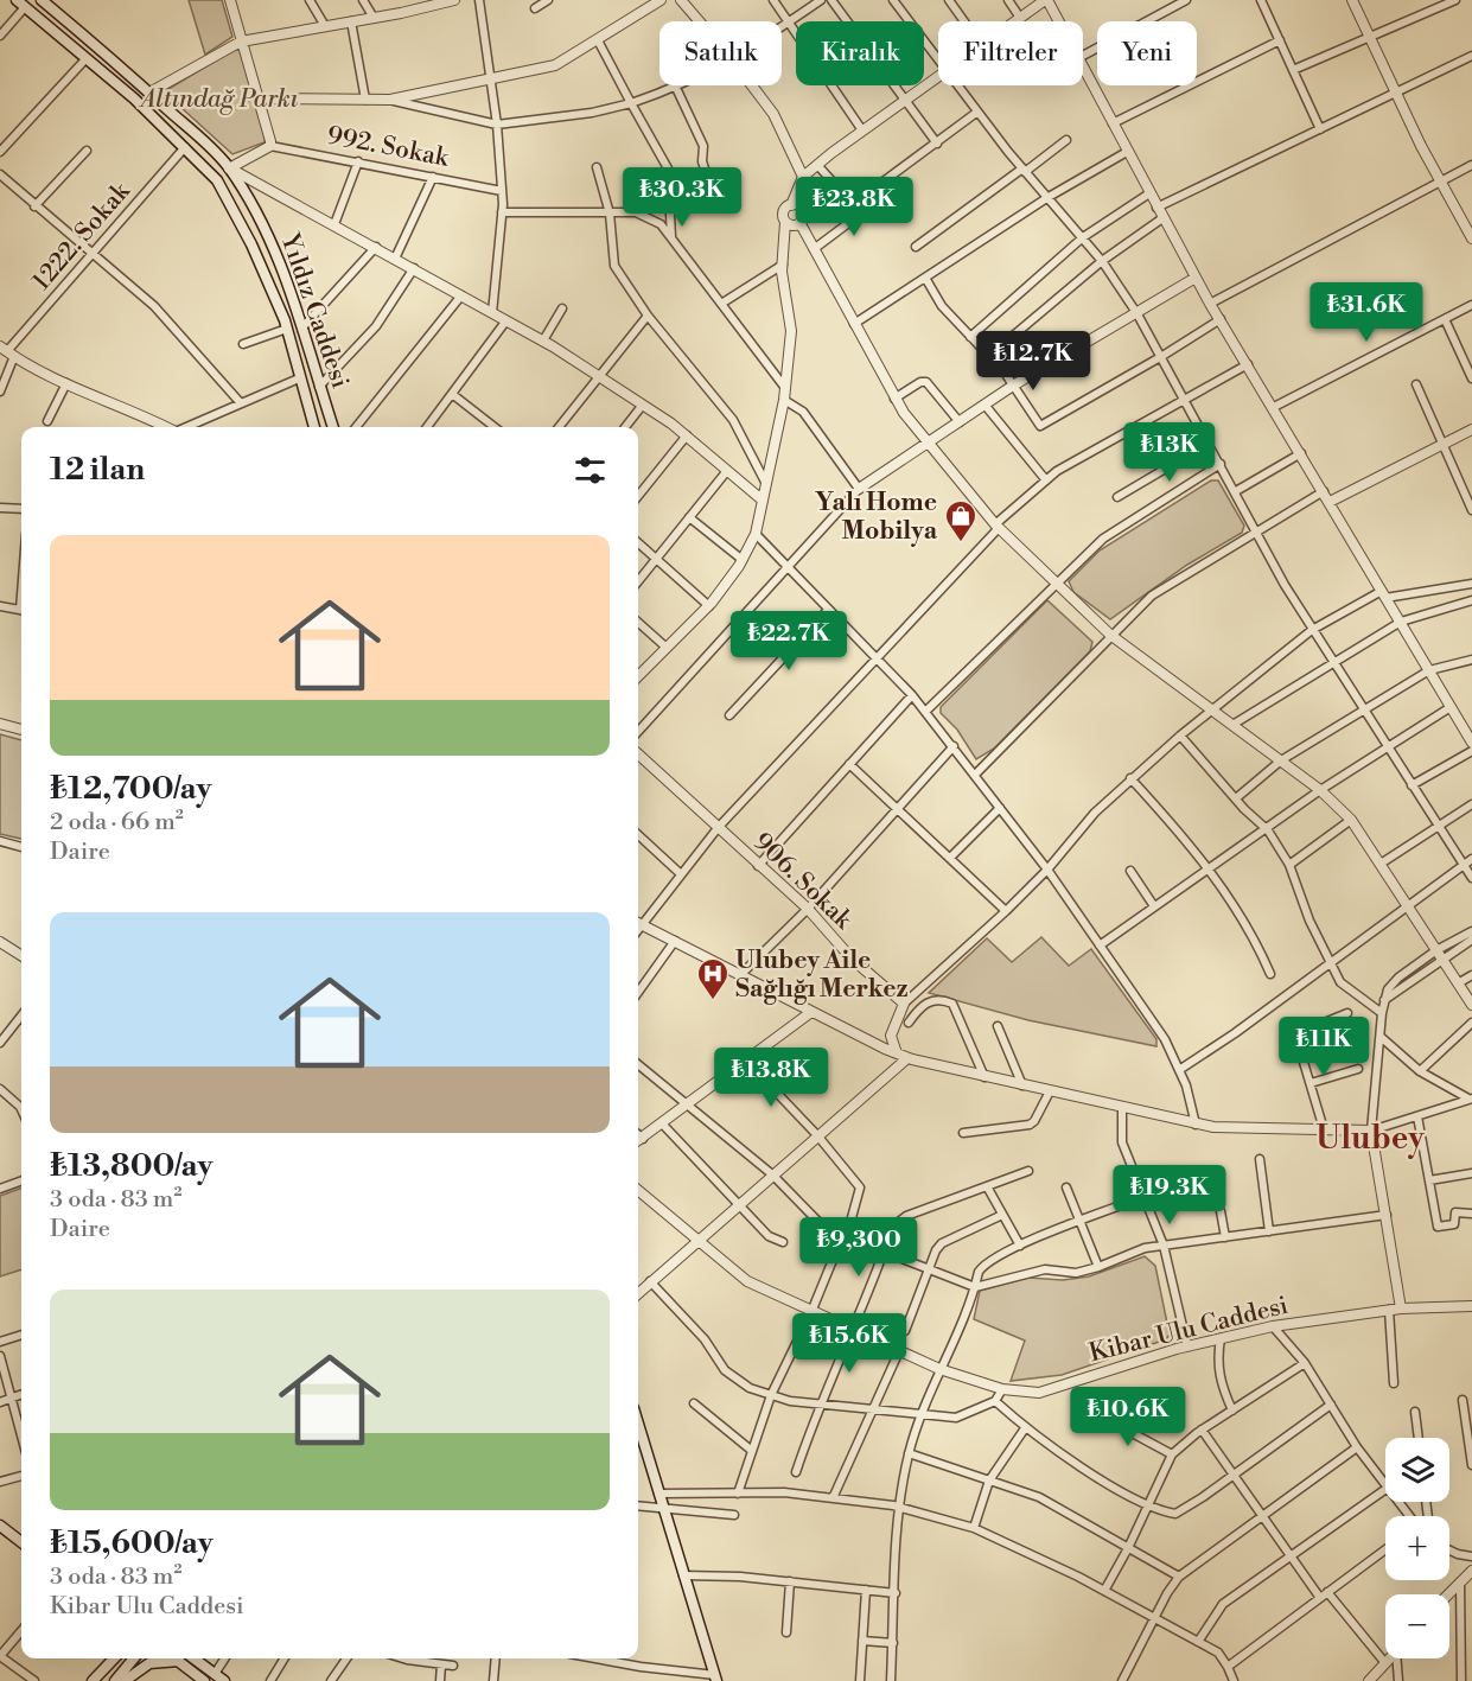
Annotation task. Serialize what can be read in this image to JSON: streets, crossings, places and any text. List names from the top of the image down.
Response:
{
  "streets": {
    "main road": ["Yıldız Caddesi"],
    "street": [
      "992. Sokak",
      "1222. Sokak",
      "906. Sokak",
      "Kibar Ulu Caddesi"
    ]
  },
  "crossings": [
    ["1222. Sokak", "Yıldız Caddesi"]
  ],
  "districts": ["Ulubey"],
  "parks": ["Altındağ Parkı"],
  "places": {
    "shop": ["Yalı Home Mobilya"],
    "hospital": ["Ulubey Aile Sağlığı Merkez"]
  },
  "page": {
    "chip": [
      "Satılık",
      "Kiralık",
      "Filtreler",
      "Yeni"
    ],
    "price": [
      "₺30.3K",
      "₺23.8K",
      "₺31.6K",
      "₺12.7K",
      "₺13K",
      "₺22.7K",
      "₺11K",
      "₺13.8K",
      "₺19.3K",
      "₺9,300",
      "₺15.6K",
      "₺10.6K"
    ],
    "heading": "12 ilan",
    "list": [
      {
        "name": "₺12,700/ay",
        "note": "2 oda · 66 m² · Daire"
      },
      {
        "name": "₺13,800/ay",
        "note": "3 oda · 83 m² · Daire"
      },
      {
        "name": "₺15,600/ay",
        "note": "3 oda · 83 m² · Kibar Ulu Caddesi"
      }
    ],
    "map_buttons": ["+", "−"]
  }
}
